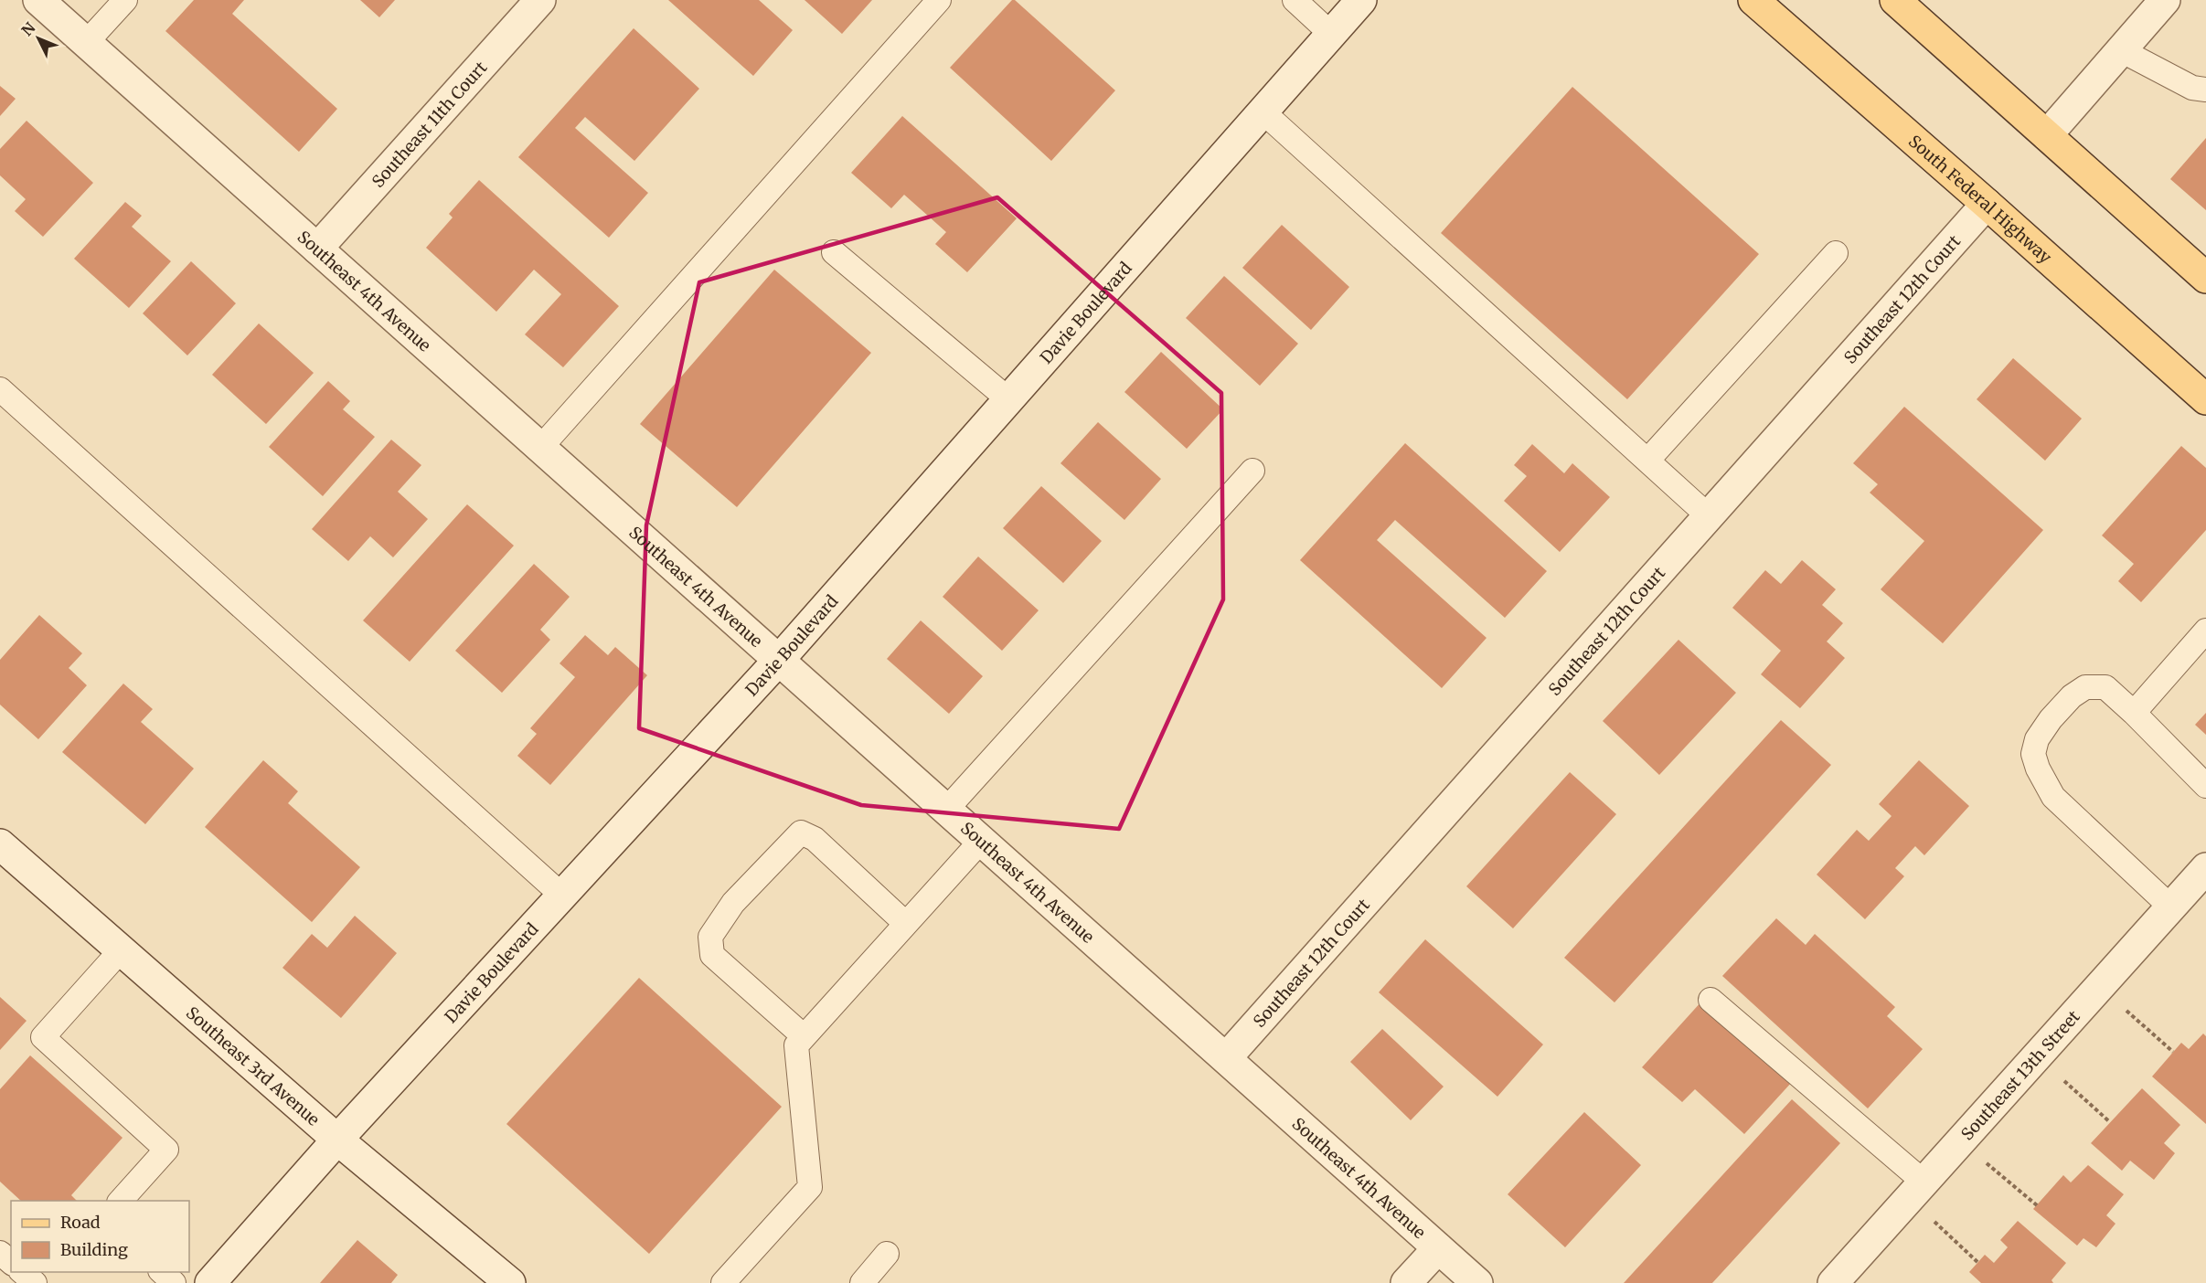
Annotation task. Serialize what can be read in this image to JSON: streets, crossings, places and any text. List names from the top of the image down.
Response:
{
  "streets": {
    "main road": ["South Federal Highway"],
    "street": [
      "Southeast 11th Court",
      "Southeast 4th Avenue",
      "Southeast 12th Court",
      "Davie Boulevard",
      "Southeast 3rd Avenue",
      "Southeast 13th Street"
    ]
  },
  "crossings": [
    ["Southeast 11th Court", "Southeast 4th Avenue"],
    ["South Federal Highway", "Southeast 12th Court"],
    ["Southeast 4th Avenue", "Southeast 12th Court"],
    ["Southeast 4th Avenue", "Davie Boulevard"],
    ["Davie Boulevard", "Southeast 3rd Avenue"]
  ],
  "legend": ["Road", "Building"],
  "north": "top left"
}
